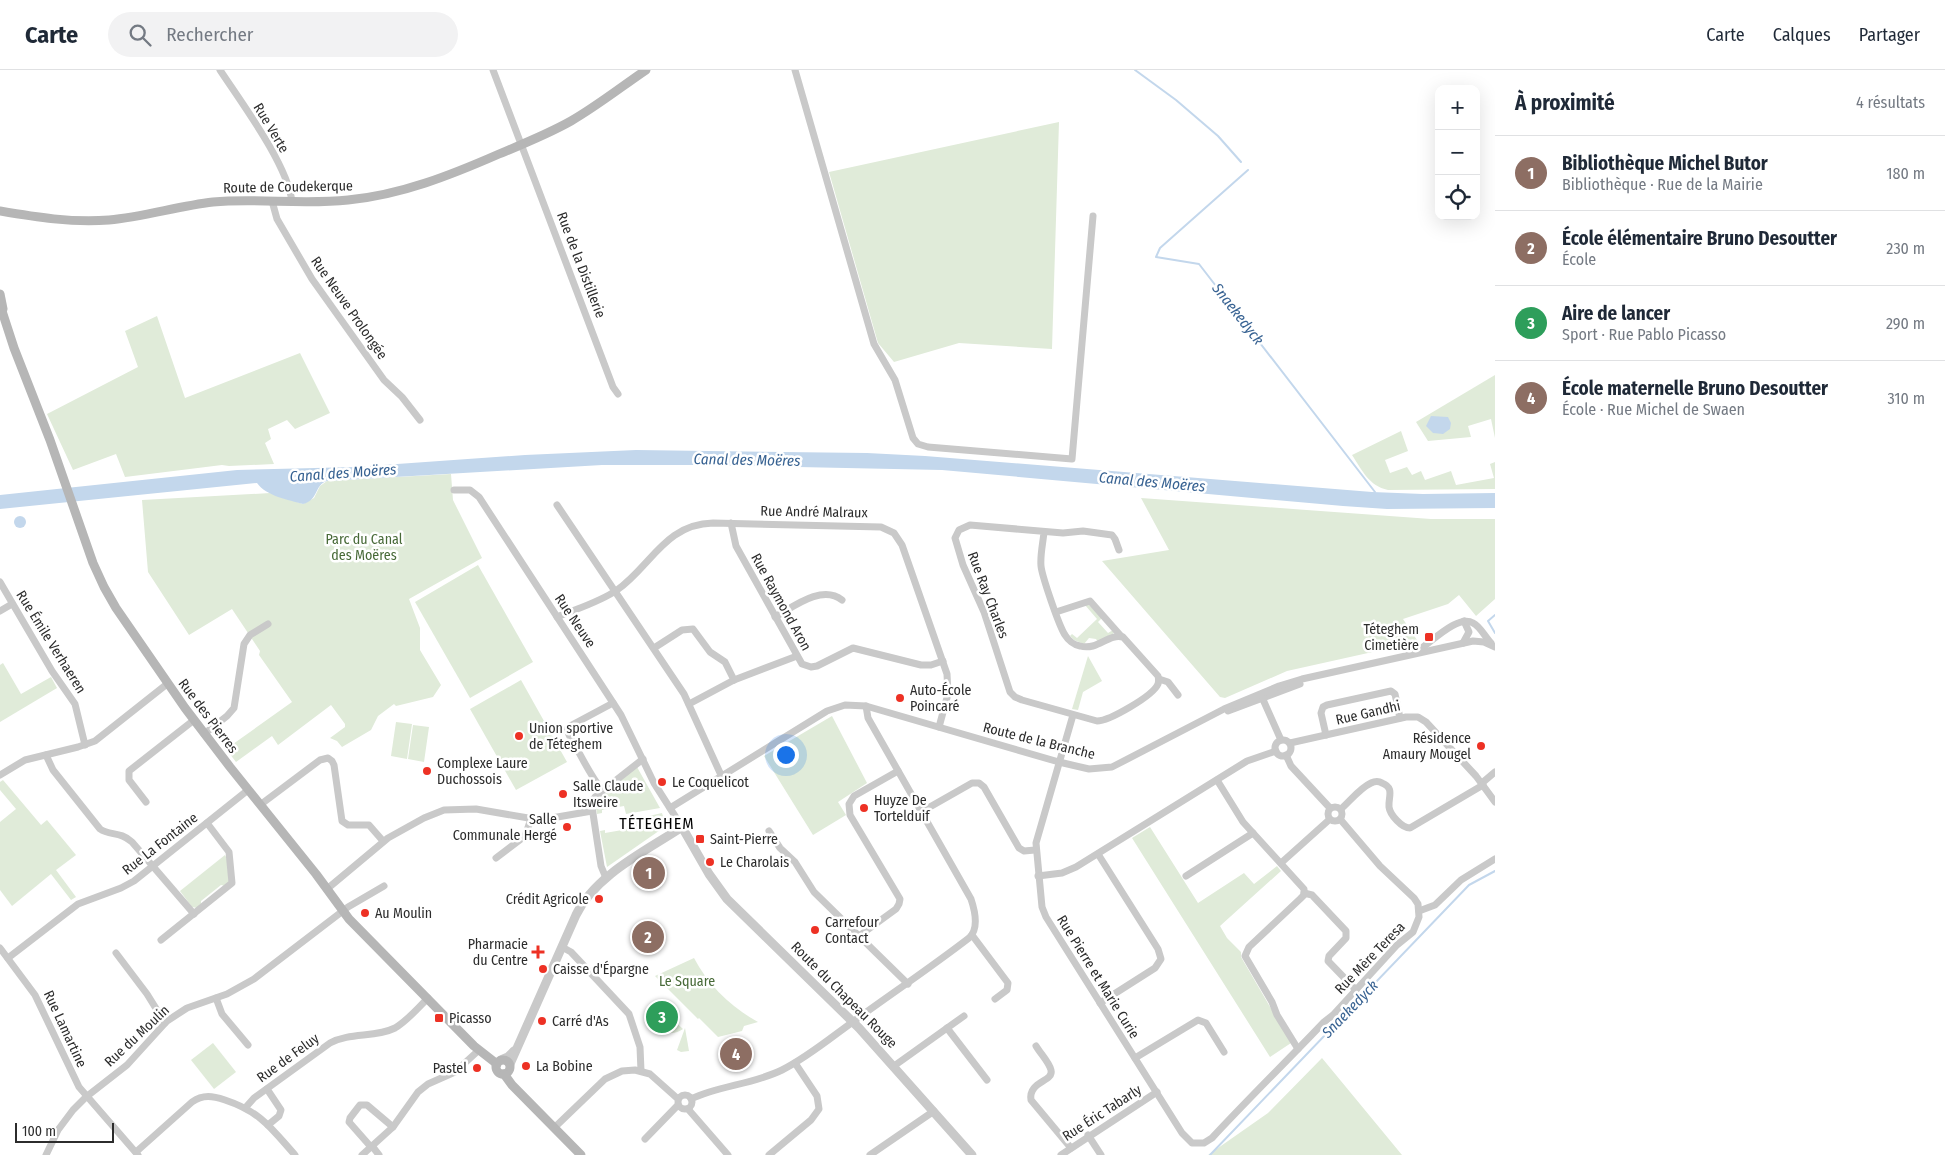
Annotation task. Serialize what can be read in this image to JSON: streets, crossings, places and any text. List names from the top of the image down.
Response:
{
  "streets": {
    "main road": ["Route de Coudekerque", "Rue des Pierres"],
    "street": [
      "Rue Verte",
      "Rue de la Distillerie",
      "Rue Neuve Prolongée",
      "Rue André Malraux",
      "Rue Ray Charles",
      "Rue Raymond Aron",
      "Rue Neuve",
      "Rue Émile Verhaeren",
      "Rue Gandhi",
      "Route de la Branche",
      "Rue La Fontaine",
      "Rue Mère Teresa",
      "Rue Pierre et Marie Curie",
      "Route du Chapeau Rouge",
      "Rue Lamartine",
      "Rue du Moulin",
      "Rue de Feluy",
      "Rue Éric Tabarly"
    ]
  },
  "crossings": [
    ["Rue Verte", "Route de Coudekerque"],
    ["Route de Coudekerque", "Rue de la Distillerie"],
    ["Route de Coudekerque", "Rue Neuve Prolongée"],
    ["Rue André Malraux", "Rue Raymond Aron"],
    ["Rue André Malraux", "Rue Neuve"],
    ["Rue André Malraux", "Route de la Branche"],
    ["Rue Neuve", "Route de la Branche"],
    ["Rue Neuve", "Route du Chapeau Rouge"],
    ["Rue des Pierres", "Rue La Fontaine"],
    ["Rue des Pierres", "Rue du Moulin"],
    ["Rue des Pierres", "Rue de Feluy"],
    ["Route de la Branche", "Rue Pierre et Marie Curie"],
    ["Rue La Fontaine", "Rue Lamartine"],
    ["Rue Mère Teresa", "Rue Éric Tabarly"],
    ["Rue Pierre et Marie Curie", "Rue Éric Tabarly"],
    ["Rue Lamartine", "Rue du Moulin"]
  ],
  "districts": ["TÉTEGHEM"],
  "water": ["Snaekedyck", "Canal des Moëres"],
  "parks": ["Parc du Canal des Moëres", "Le Square"],
  "places": {
    "transit": ["Téteghem Cimetière", "Saint-Pierre", "Picasso"],
    "other": [
      "Auto-École Poincaré",
      "Union sportive de Téteghem",
      "Résidence Amaury Mougel",
      "Complexe Laure Duchossois",
      "Le Coquelicot",
      "Salle Claude Itsweire",
      "Huyze De Tortelduif",
      "Salle Communale Hergé",
      "Le Charolais",
      "Crédit Agricole",
      "Au Moulin",
      "Carrefour Contact",
      "Caisse d'Épargne",
      "Carré d'As",
      "La Bobine",
      "Pastel"
    ],
    "health": ["Pharmacie du Centre"]
  },
  "scale_bar": "100 m",
  "page": {
    "header": "Carte",
    "search": "Rechercher",
    "nav": ["Carte", "Calques", "Partager"],
    "heading": ["À proximité", "4 résultats"],
    "map_buttons": ["+", "−"],
    "list": [
      {
        "mark": "1",
        "name": "Bibliothèque Michel Butor",
        "note": "Bibliothèque · Rue de la Mairie",
        "value": "180 m"
      },
      {
        "mark": "2",
        "name": "École élémentaire Bruno Desoutter",
        "note": "École",
        "value": "230 m"
      },
      {
        "mark": "3",
        "name": "Aire de lancer",
        "note": "Sport · Rue Pablo Picasso",
        "value": "290 m"
      },
      {
        "mark": "4",
        "name": "École maternelle Bruno Desoutter",
        "note": "École · Rue Michel de Swaen",
        "value": "310 m"
      }
    ],
    "pins": [
      "1",
      "2",
      "3",
      "4"
    ],
    "scale": "100 m"
  }
}
